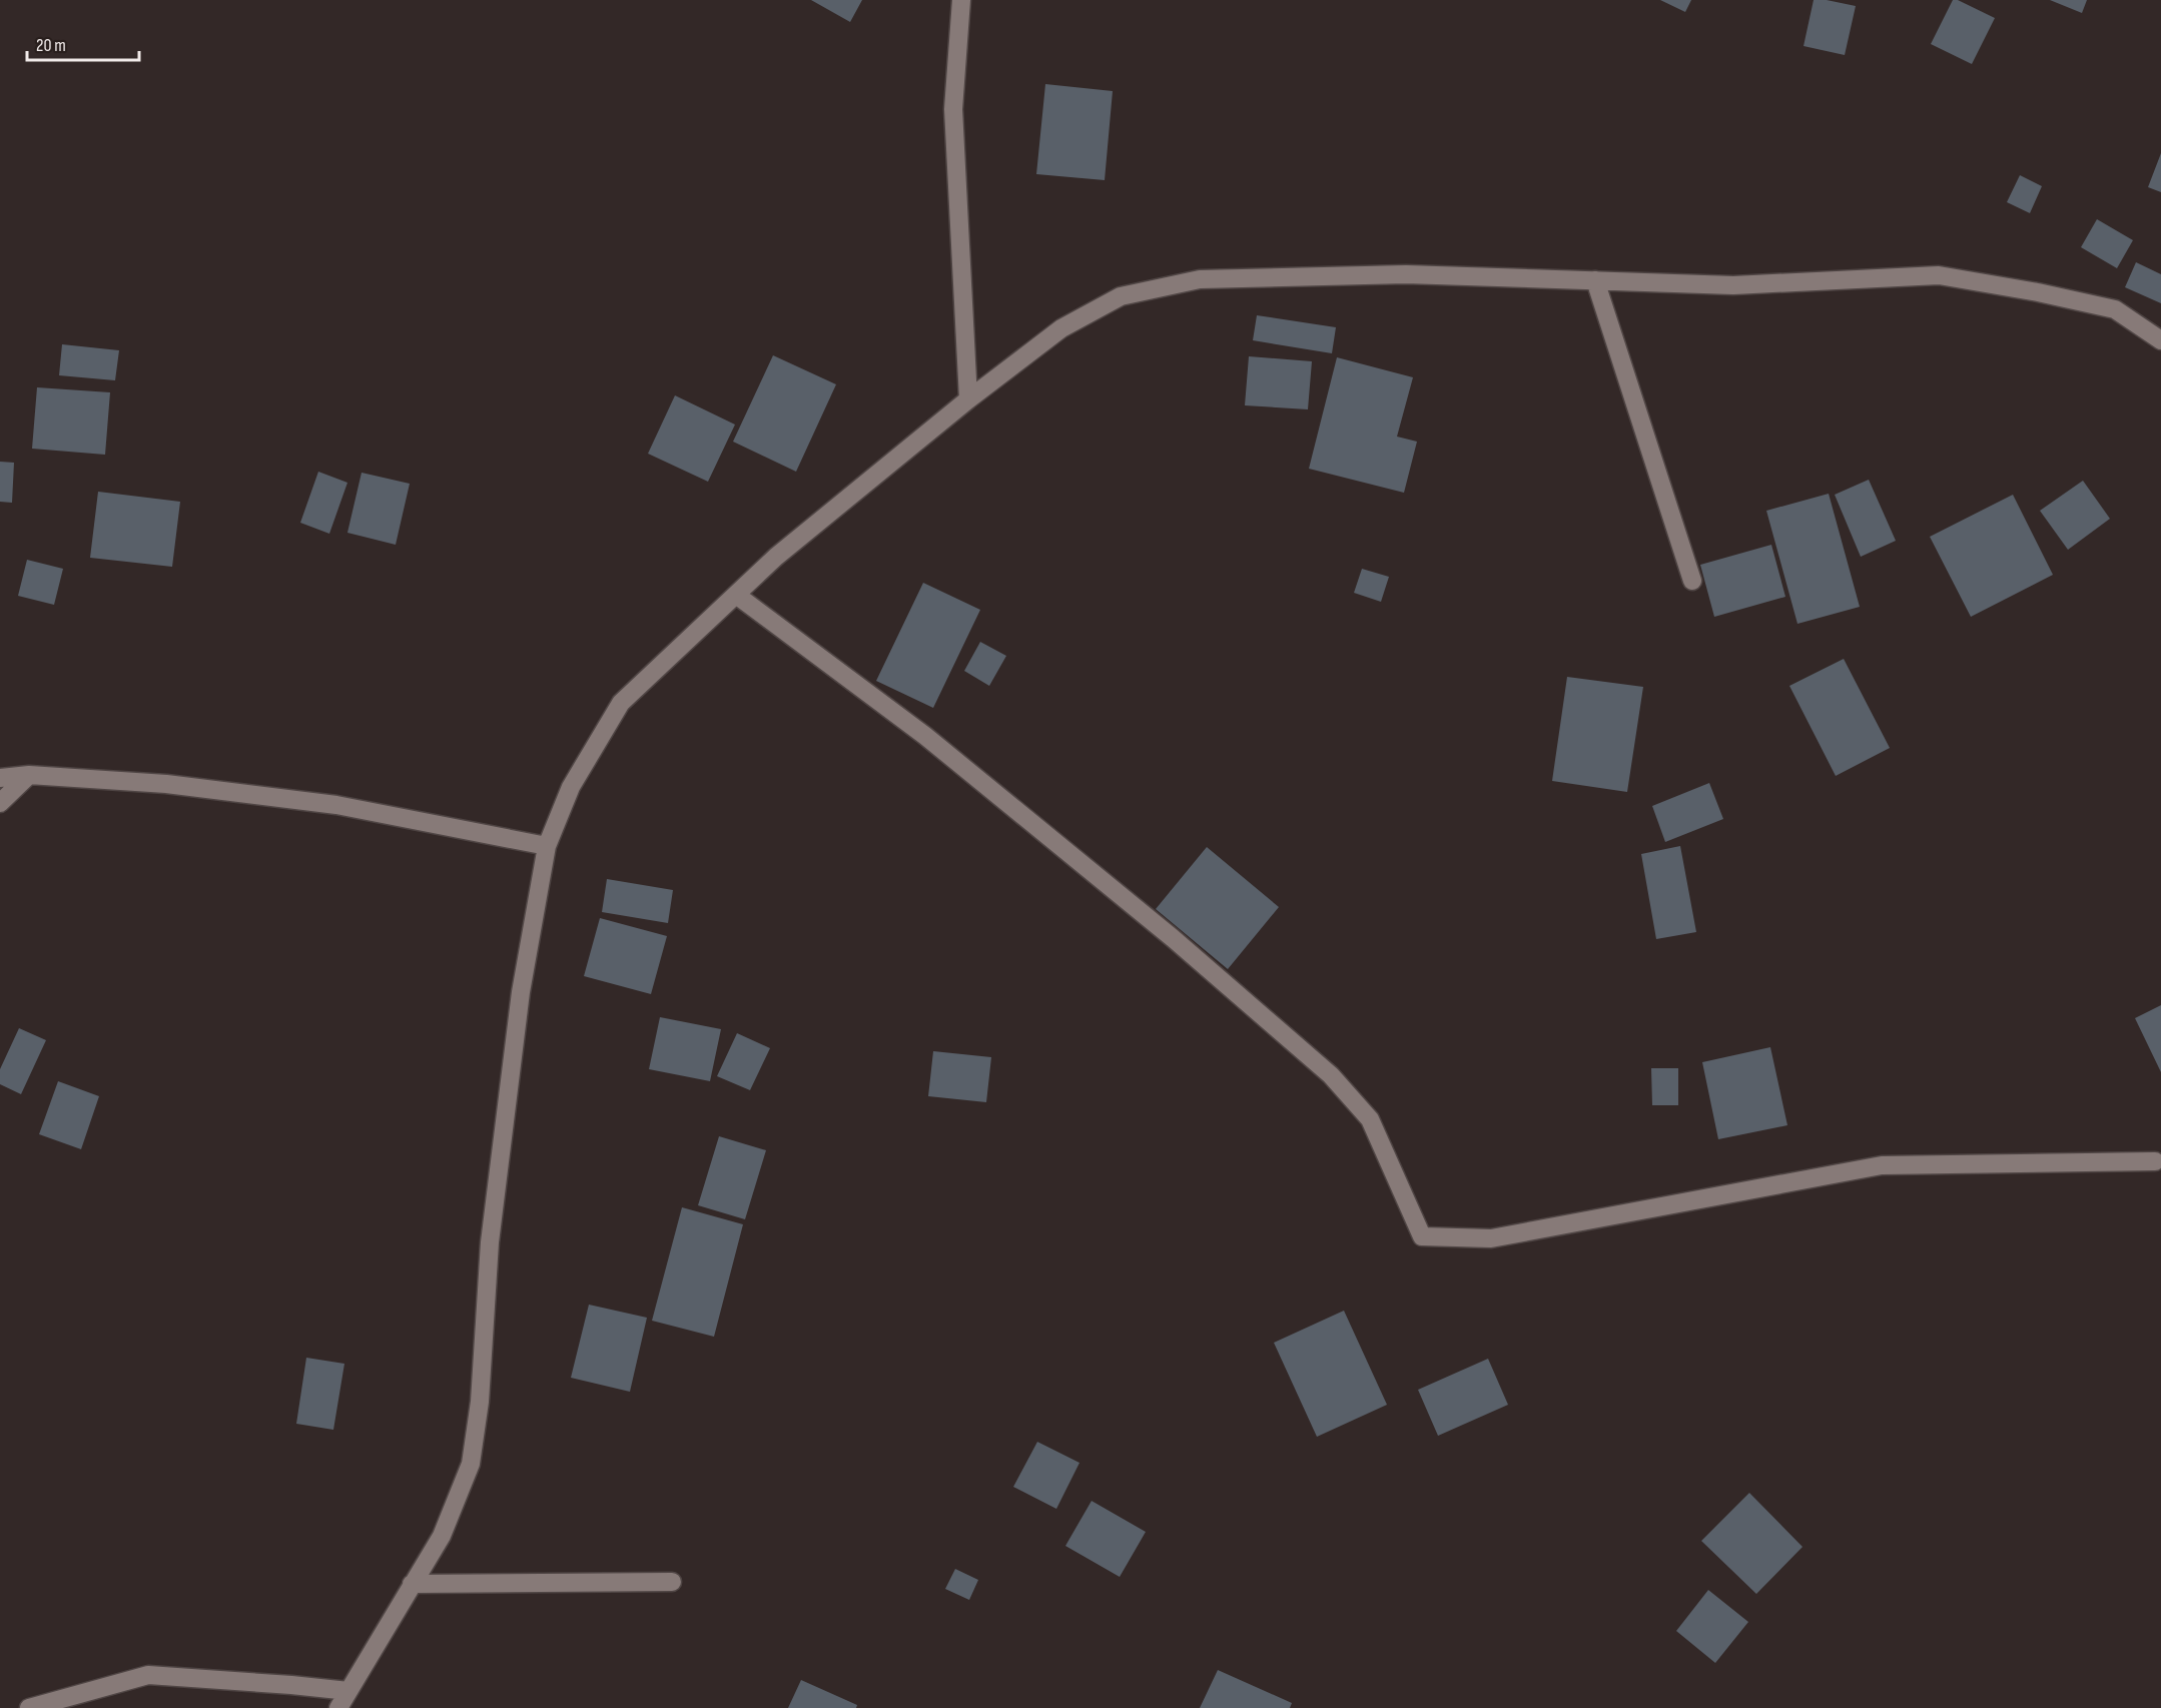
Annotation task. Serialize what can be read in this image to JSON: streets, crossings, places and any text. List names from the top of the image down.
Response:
{
  "scale_bar": "20 m"
}
